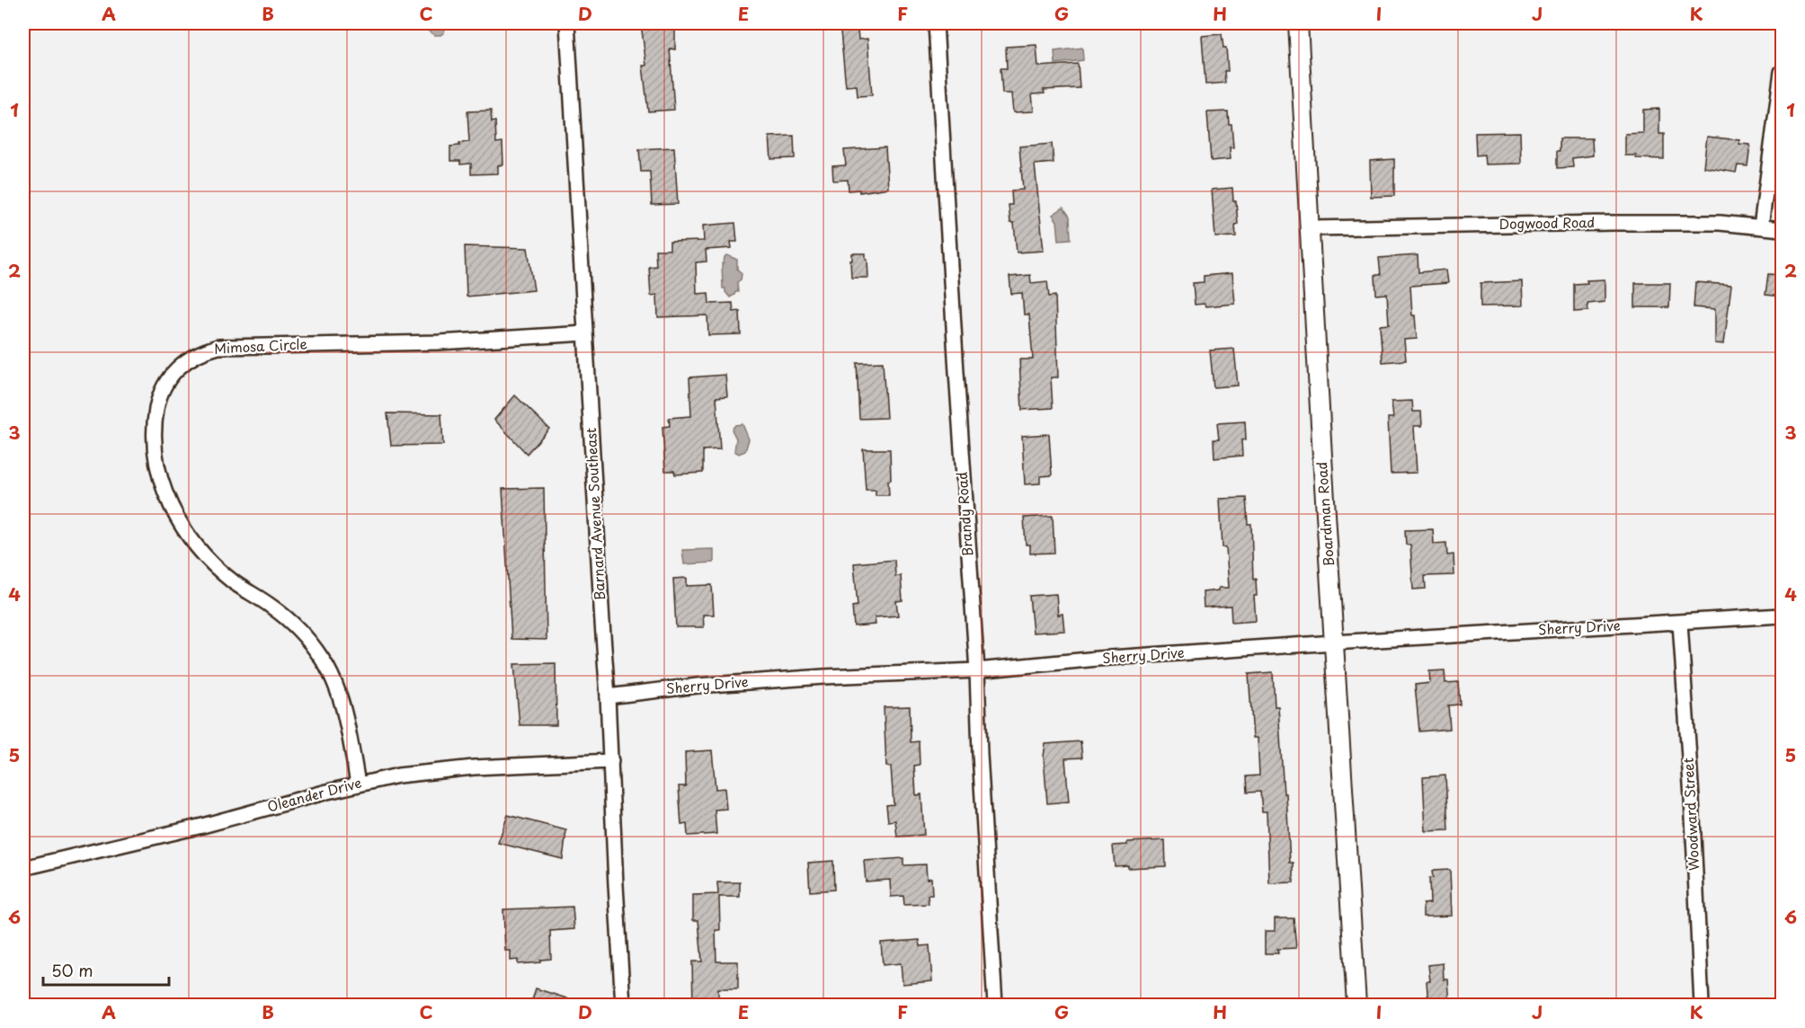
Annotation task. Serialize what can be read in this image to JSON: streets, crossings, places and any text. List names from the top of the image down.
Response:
{
  "streets": {
    "street": [
      "Dogwood Road",
      "Mimosa Circle",
      "Barnard Avenue Southeast",
      "Brandy Road",
      "Boardman Road",
      "Sherry Drive",
      "Oleander Drive",
      "Woodward Street"
    ]
  },
  "crossings": [
    ["Dogwood Road", "Boardman Road"],
    ["Mimosa Circle", "Barnard Avenue Southeast"],
    ["Mimosa Circle", "Oleander Drive"],
    ["Barnard Avenue Southeast", "Sherry Drive"],
    ["Barnard Avenue Southeast", "Oleander Drive"],
    ["Brandy Road", "Sherry Drive"],
    ["Boardman Road", "Sherry Drive"],
    ["Sherry Drive", "Woodward Street"]
  ],
  "scale_bar": "50 m",
  "grid": {
    "columns": [
      "A",
      "B",
      "C",
      "D",
      "E",
      "F",
      "G",
      "H",
      "I",
      "J",
      "K"
    ],
    "rows": [
      "1",
      "2",
      "3",
      "4",
      "5",
      "6"
    ]
  }
}
